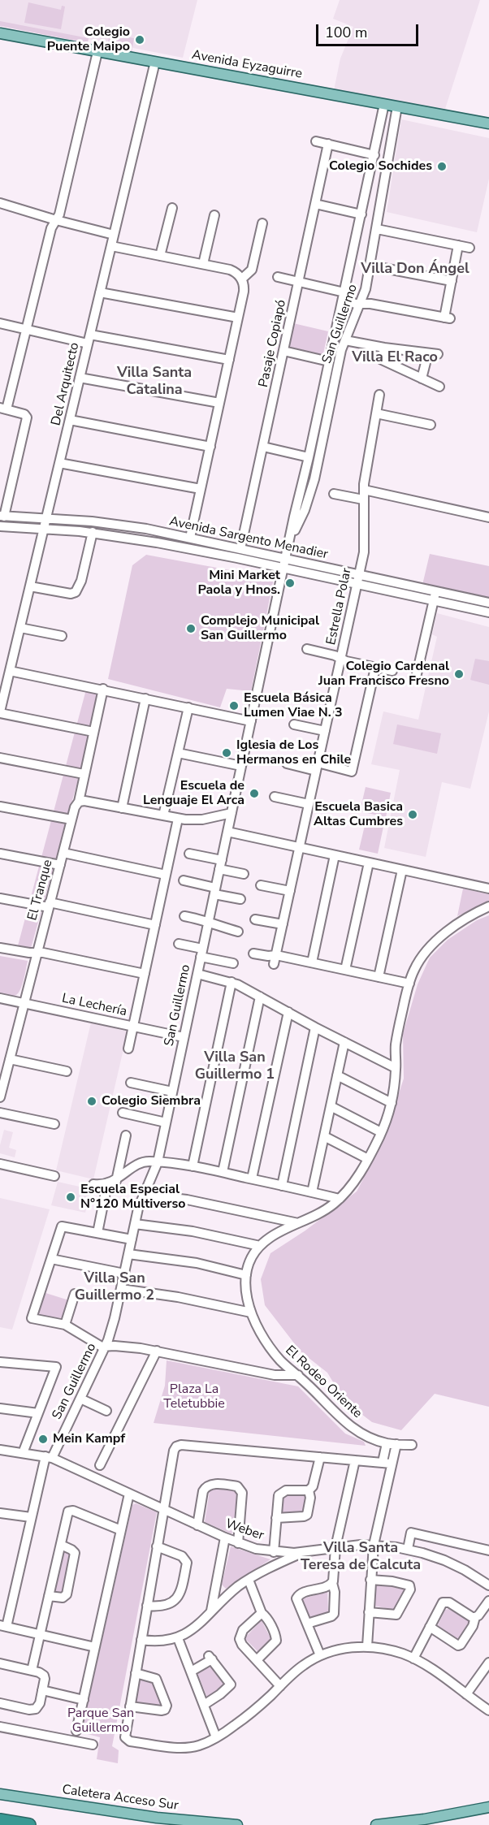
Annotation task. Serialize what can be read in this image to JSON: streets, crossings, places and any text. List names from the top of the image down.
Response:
{
  "streets": {
    "main road": ["Avenida Eyzaguirre", "Caletera Acceso Sur"],
    "street": [
      "San Guillermo",
      "Pasaje Copiapó",
      "Del Arquitecto",
      "Avenida Sargento Menadier",
      "Estrella Polar",
      "El Tranque",
      "La Lechería",
      "El Rodeo Oriente",
      "Weber"
    ]
  },
  "crossings": [
    ["Avenida Eyzaguirre", "San Guillermo"],
    ["Avenida Eyzaguirre", "Del Arquitecto"],
    ["San Guillermo", "Avenida Sargento Menadier"],
    ["San Guillermo", "La Lechería"],
    ["San Guillermo", "Weber"],
    ["Pasaje Copiapó", "Avenida Sargento Menadier"],
    ["Del Arquitecto", "Avenida Sargento Menadier"],
    ["Avenida Sargento Menadier", "Estrella Polar"],
    ["El Tranque", "La Lechería"]
  ],
  "districts": [
    "Villa Don Ángel",
    "Villa El Raco",
    "Villa Santa Catalina",
    "Villa San Guillermo 1",
    "Villa San Guillermo 2",
    "Villa Santa Teresa de Calcuta"
  ],
  "parks": ["Plaza La Teletubbie", "Parque San Guillermo"],
  "places": [
    "Colegio Puente Maipo",
    "Colegio Sochides",
    "Mini Market Paola y Hnos.",
    "Complejo Municipal San Guillermo",
    "Colegio Cardenal Juan Francisco Fresno",
    "Escuela Básica Lumen Viae N. 3",
    "Iglesia de Los Hermanos en Chile",
    "Escuela de Lenguaje El Arca",
    "Escuela Basica Altas Cumbres",
    "Colegio Siembra",
    "Escuela Especial N°120 Multiverso",
    "Mein Kampf"
  ],
  "scale_bar": "100 m"
}
